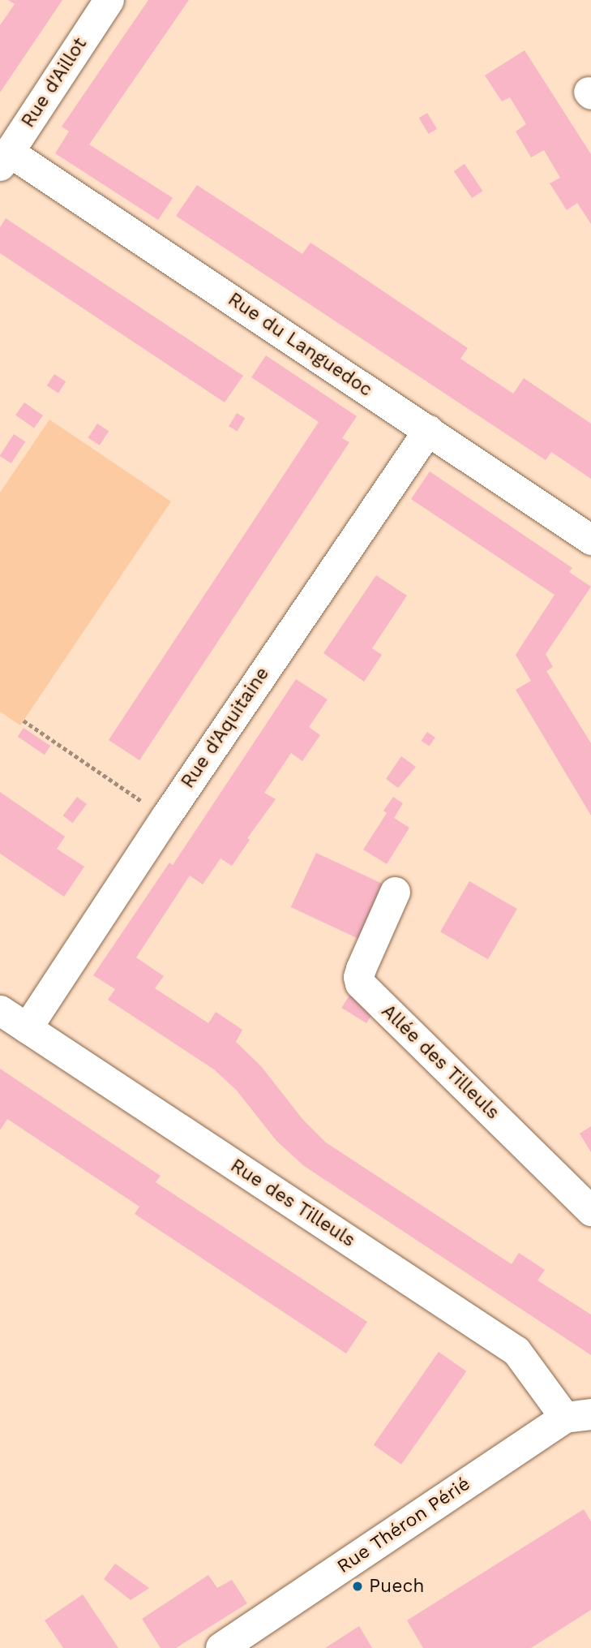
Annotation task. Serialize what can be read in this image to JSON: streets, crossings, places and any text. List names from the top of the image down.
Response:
{
  "streets": {
    "street": [
      "Rue d'Aillot",
      "Rue du Languedoc",
      "Rue d'Aquitaine",
      "Allée des Tilleuls",
      "Rue des Tilleuls",
      "Rue Théron Périé"
    ]
  },
  "crossings": [
    ["Rue d'Aillot", "Rue du Languedoc"],
    ["Rue du Languedoc", "Rue d'Aquitaine"],
    ["Rue d'Aquitaine", "Rue des Tilleuls"],
    ["Rue des Tilleuls", "Rue Théron Périé"]
  ],
  "places": ["Puech"]
}
